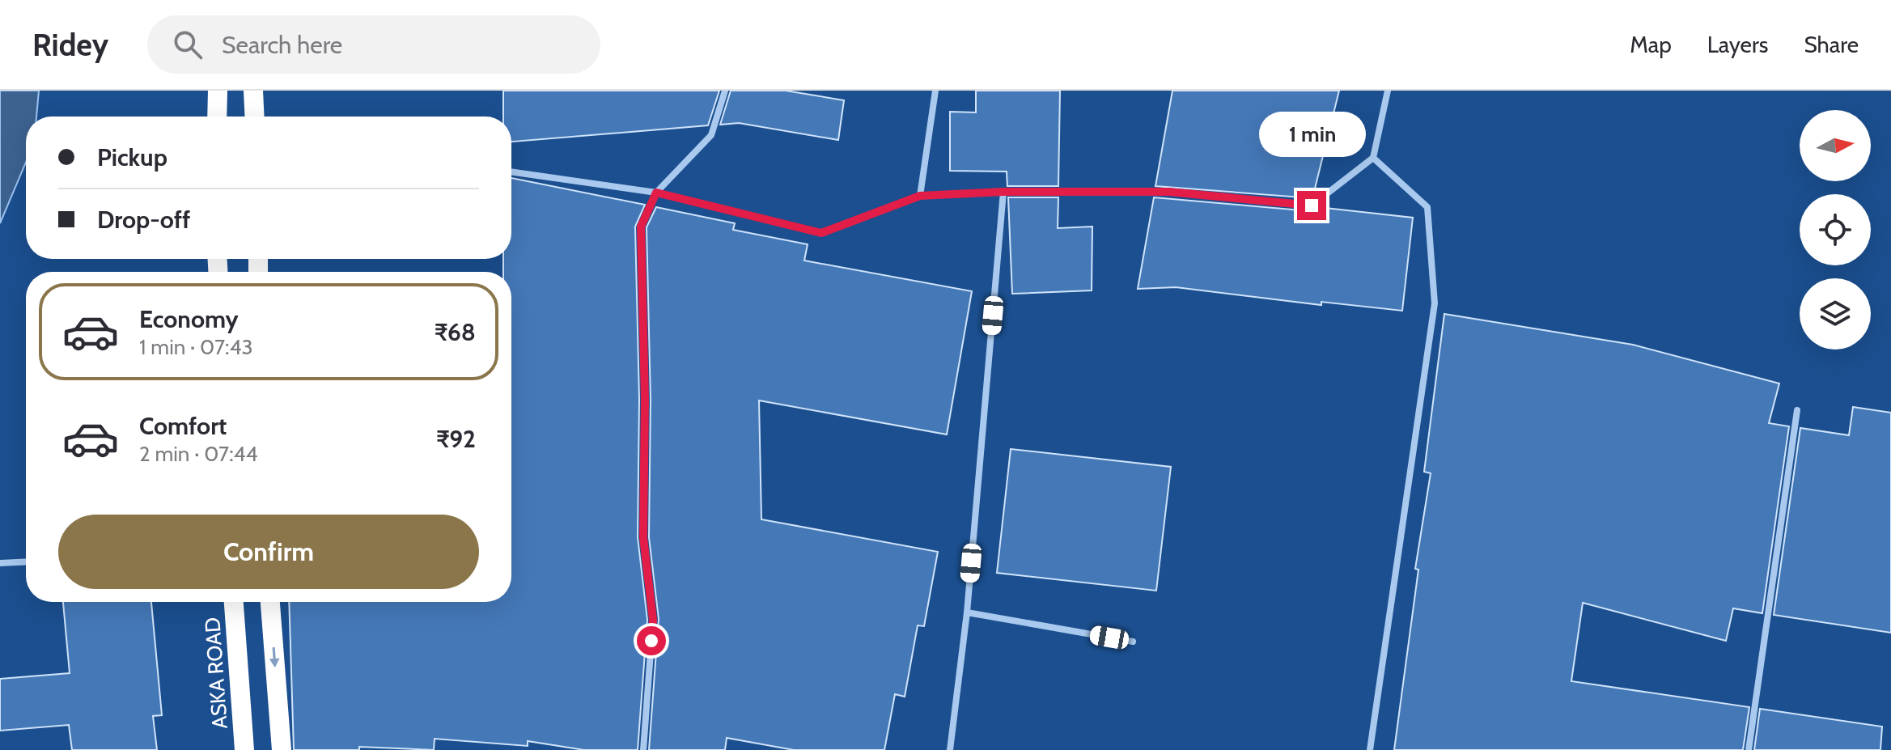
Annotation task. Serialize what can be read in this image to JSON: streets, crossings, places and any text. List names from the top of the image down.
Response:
{
  "streets": {
    "highway": ["ASKA ROAD"]
  },
  "north": "right",
  "page": {
    "header": "Ridey",
    "search": "Search here",
    "nav": ["Map", "Layers", "Share"],
    "bubble": "1 min",
    "banner": ["Pickup", "Drop-off"],
    "list": [
      {
        "name": "Economy",
        "note": "1 min · 07:43",
        "value": "₹68"
      },
      {
        "name": "Comfort",
        "note": "2 min · 07:44",
        "value": "₹92"
      }
    ],
    "buttons": "Confirm"
  }
}
